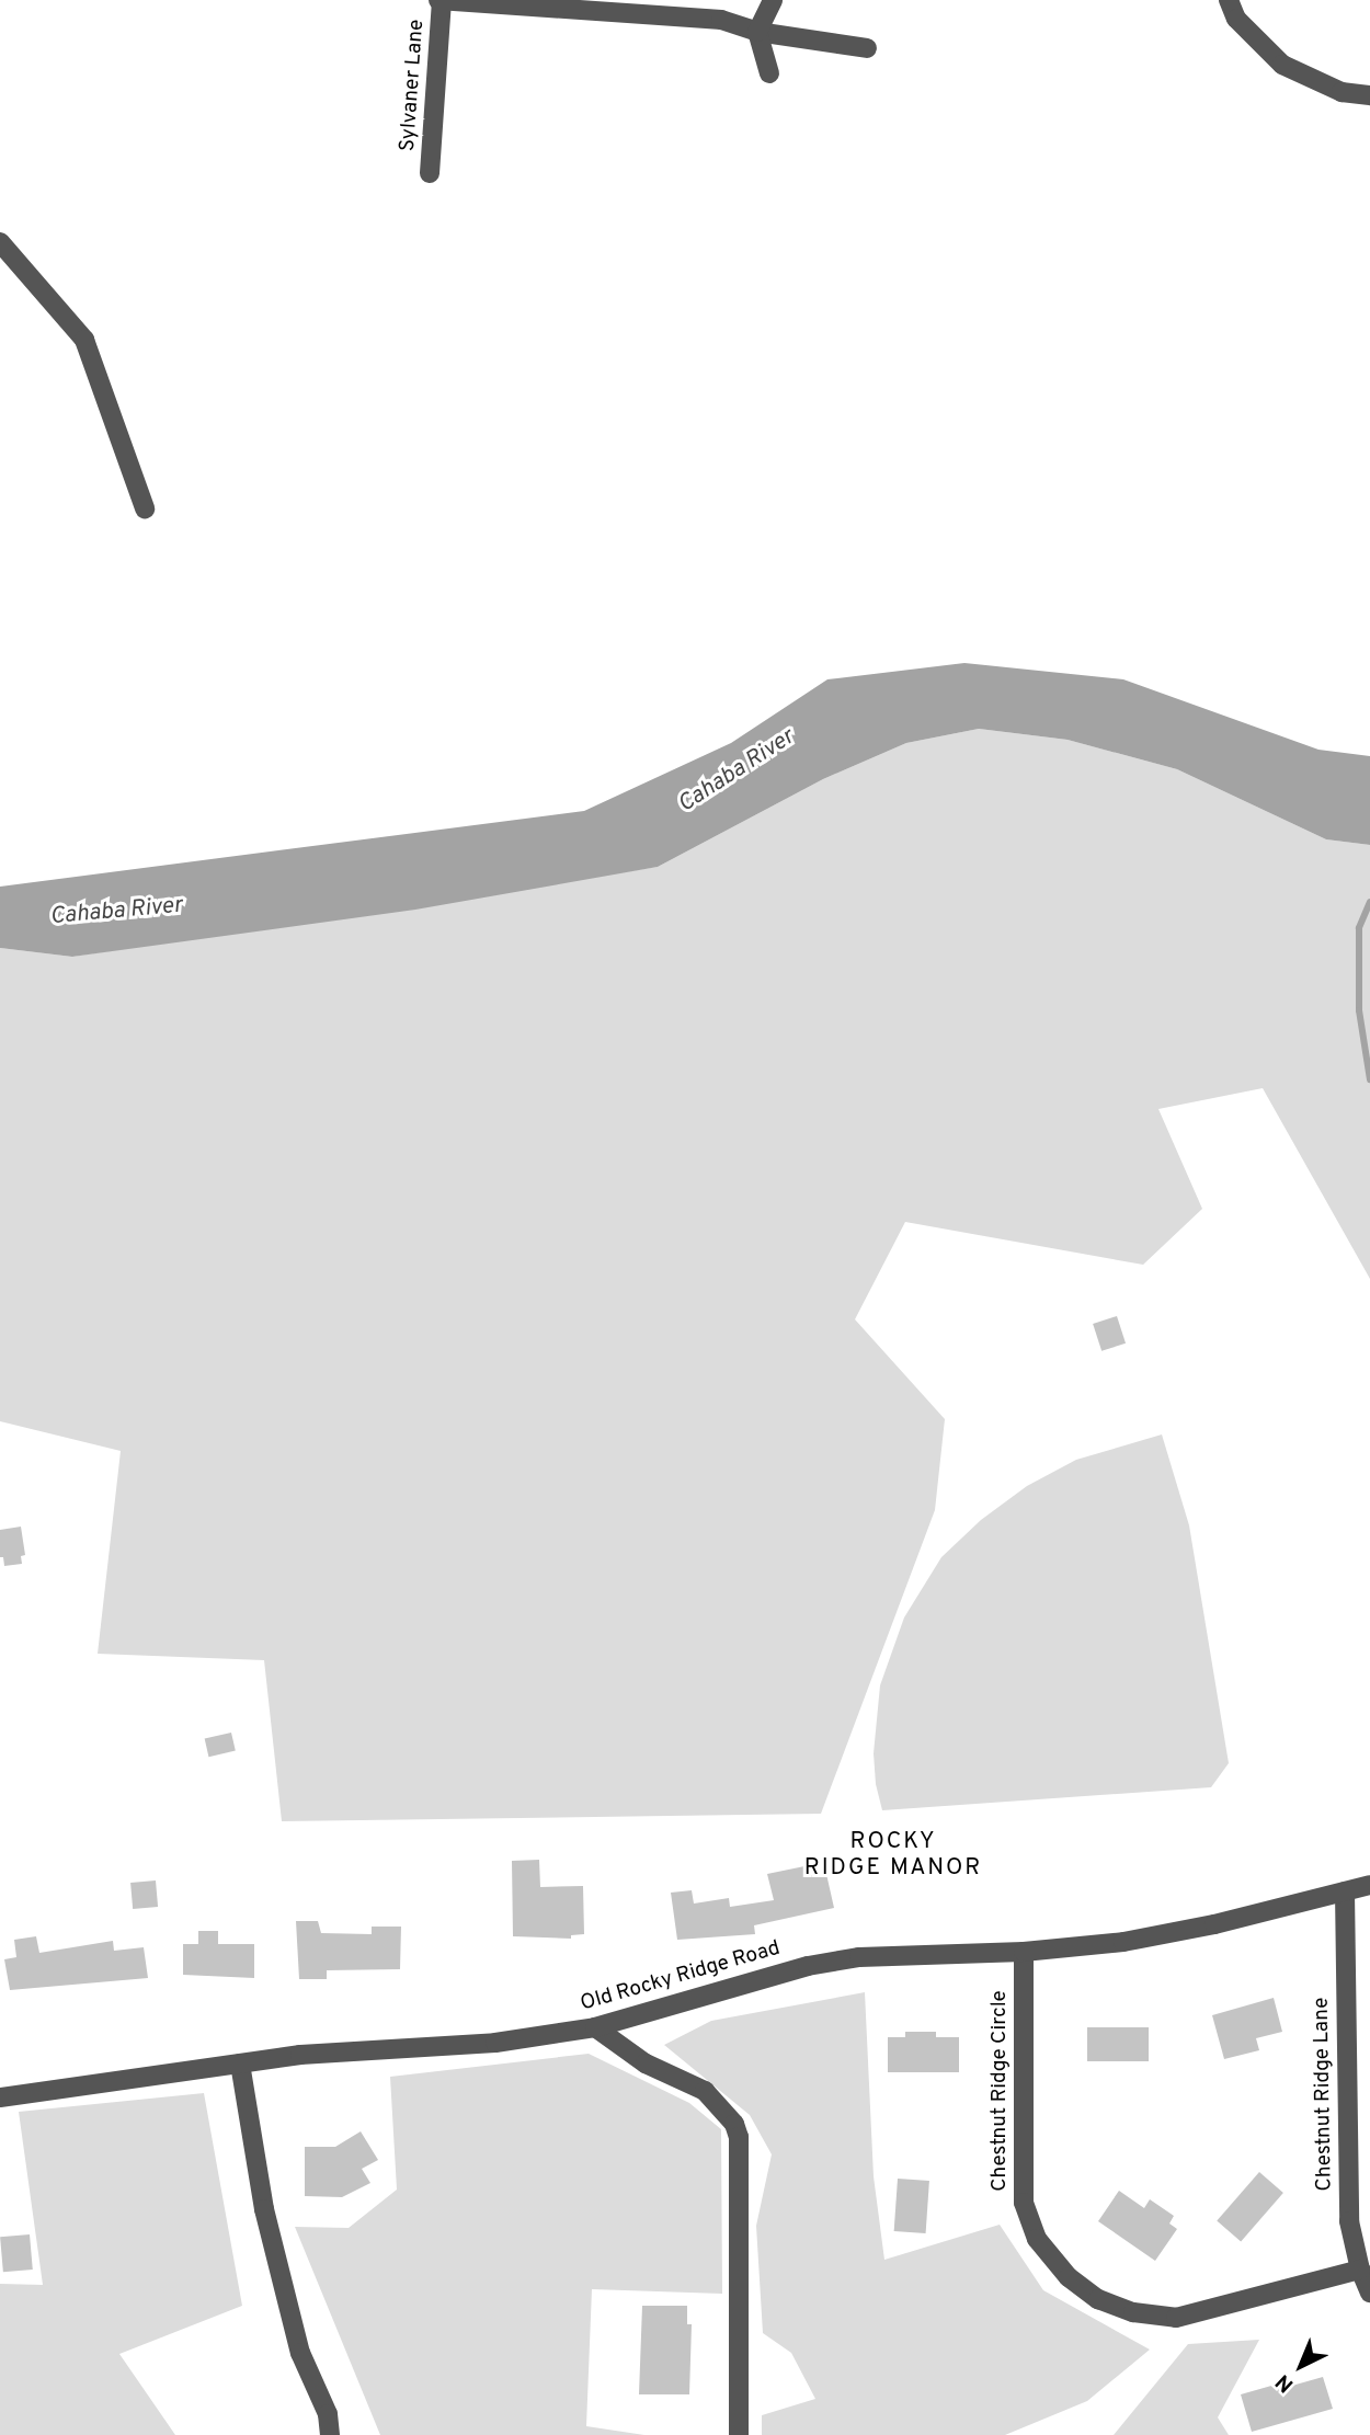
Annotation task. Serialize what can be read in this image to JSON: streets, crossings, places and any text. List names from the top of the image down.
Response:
{
  "streets": {
    "street": [
      "Sylvaner Lane",
      "Old Rocky Ridge Road",
      "Chestnut Ridge Circle",
      "Chestnut Ridge Lane"
    ]
  },
  "crossings": [
    ["Old Rocky Ridge Road", "Chestnut Ridge Circle"],
    ["Old Rocky Ridge Road", "Chestnut Ridge Lane"],
    ["Chestnut Ridge Circle", "Chestnut Ridge Lane"]
  ],
  "districts": ["ROCKY RIDGE MANOR"],
  "water": ["Cahaba River"],
  "north": "bottom left"
}
